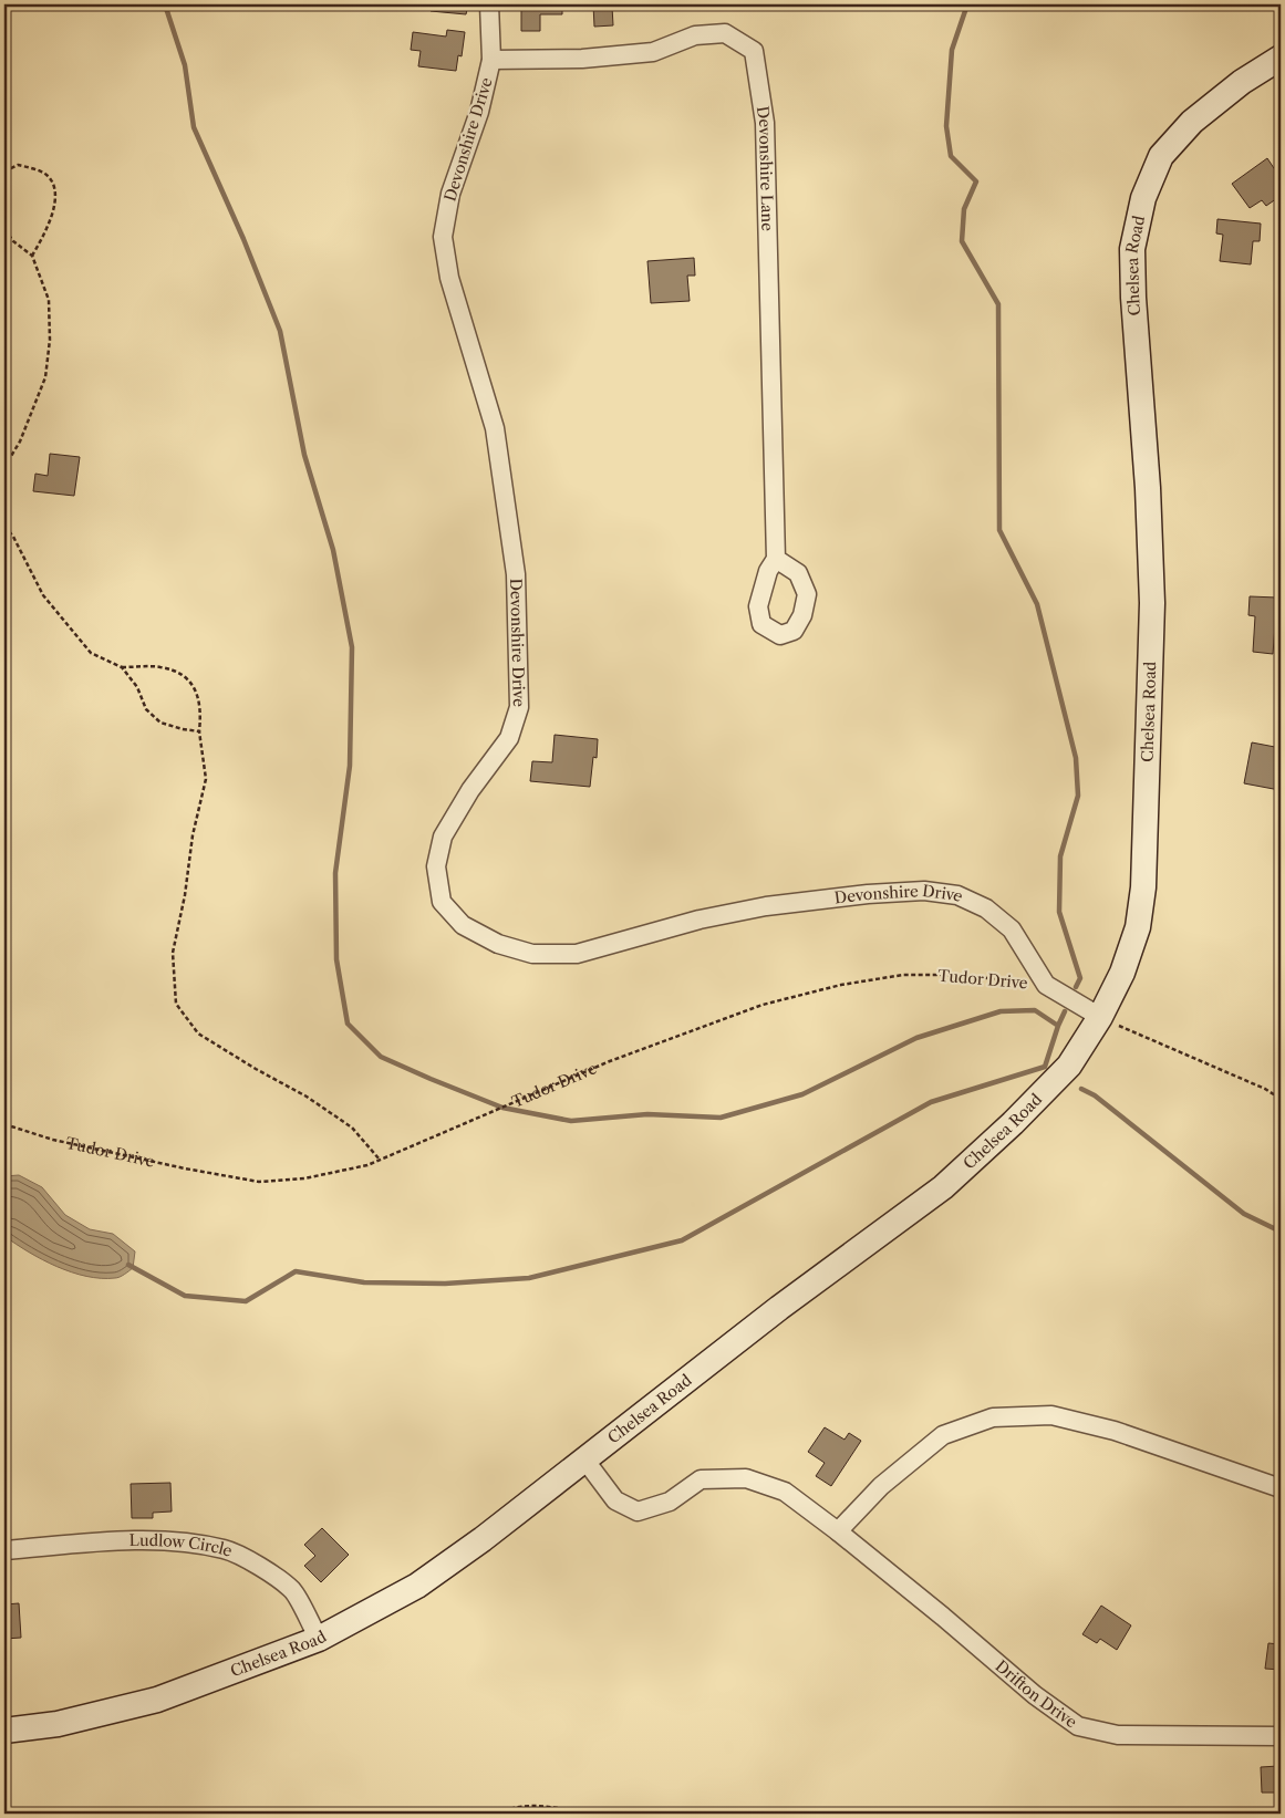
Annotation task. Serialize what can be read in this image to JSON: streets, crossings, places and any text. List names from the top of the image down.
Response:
{
  "streets": {
    "street": [
      "Devonshire Drive",
      "Devonshire Lane",
      "Chelsea Road",
      "Tudor Drive",
      "Ludlow Circle",
      "Drifton Drive"
    ]
  },
  "crossings": [
    ["Devonshire Drive", "Devonshire Lane"],
    ["Devonshire Drive", "Tudor Drive"],
    ["Chelsea Road", "Tudor Drive"],
    ["Chelsea Road", "Ludlow Circle"],
    ["Chelsea Road", "Drifton Drive"]
  ]
}
